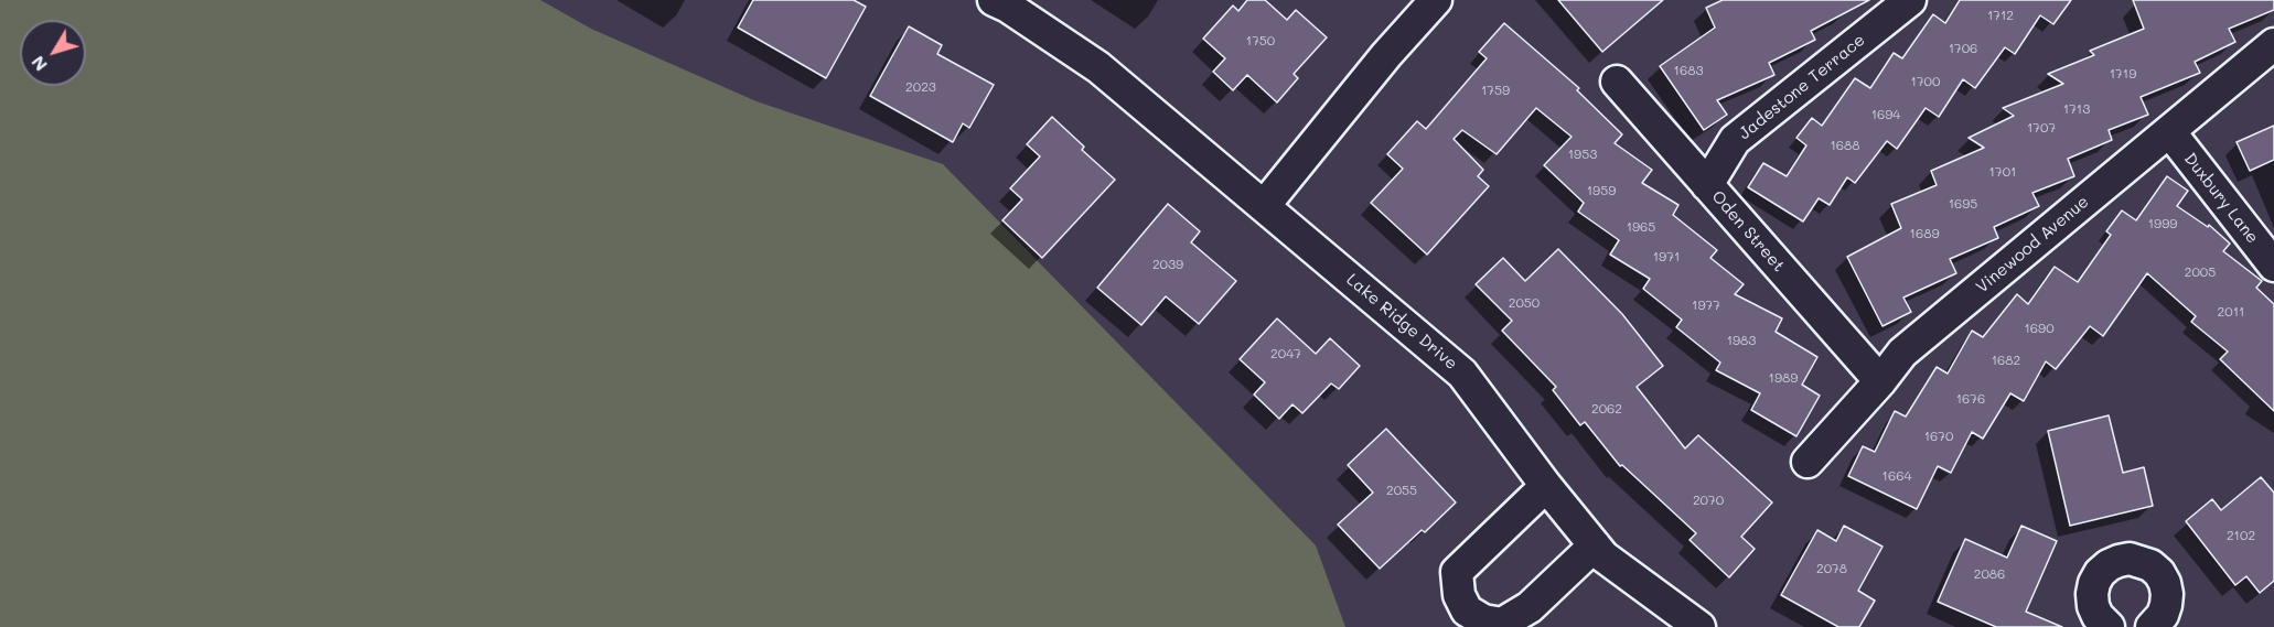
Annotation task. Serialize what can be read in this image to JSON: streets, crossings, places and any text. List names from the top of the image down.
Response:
{
  "streets": {
    "street": [
      "Jadestone Terrace",
      "Duxbury Lane",
      "Oden Street",
      "Vinewood Avenue",
      "Lake Ridge Drive"
    ]
  },
  "crossings": [
    ["Jadestone Terrace", "Oden Street"],
    ["Duxbury Lane", "Vinewood Avenue"],
    ["Oden Street", "Vinewood Avenue"]
  ],
  "house_numbers": [
    "1712",
    "1750",
    "1706",
    "1683",
    "1719",
    "1700",
    "2023",
    "1759",
    "1713",
    "1694",
    "1707",
    "1688",
    "1953",
    "1701",
    "1959",
    "1695",
    "1999",
    "1965",
    "1689",
    "1971",
    "2039",
    "2005",
    "2050",
    "1977",
    "2011",
    "1690",
    "1983",
    "2047",
    "1682",
    "1989",
    "1676",
    "2062",
    "1670",
    "1664",
    "2055",
    "2070",
    "2102",
    "2078",
    "2086"
  ],
  "north": "bottom left"
}
